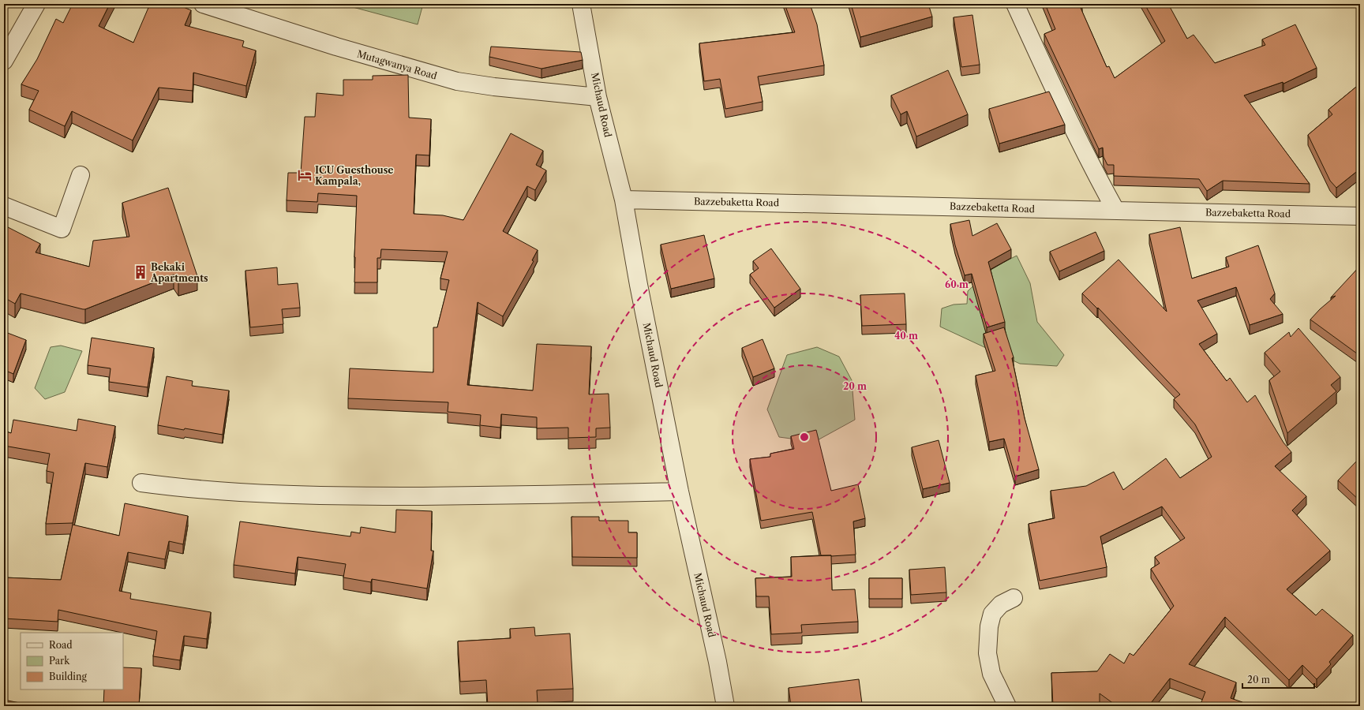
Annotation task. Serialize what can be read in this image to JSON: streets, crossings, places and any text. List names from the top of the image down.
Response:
{
  "streets": {
    "street": ["Mutagwanya Road", "Michaud Road", "Bazzebaketta Road"]
  },
  "crossings": [
    ["Mutagwanya Road", "Michaud Road"],
    ["Michaud Road", "Bazzebaketta Road"]
  ],
  "places": {
    "hotel": ["ICU Guesthouse Kampala,"],
    "building": ["Bekaki Apartments"]
  },
  "legend": ["Road", "Park", "Building"],
  "scale_bar": "20 m",
  "rings": ["60 m", "40 m", "20 m"]
}
